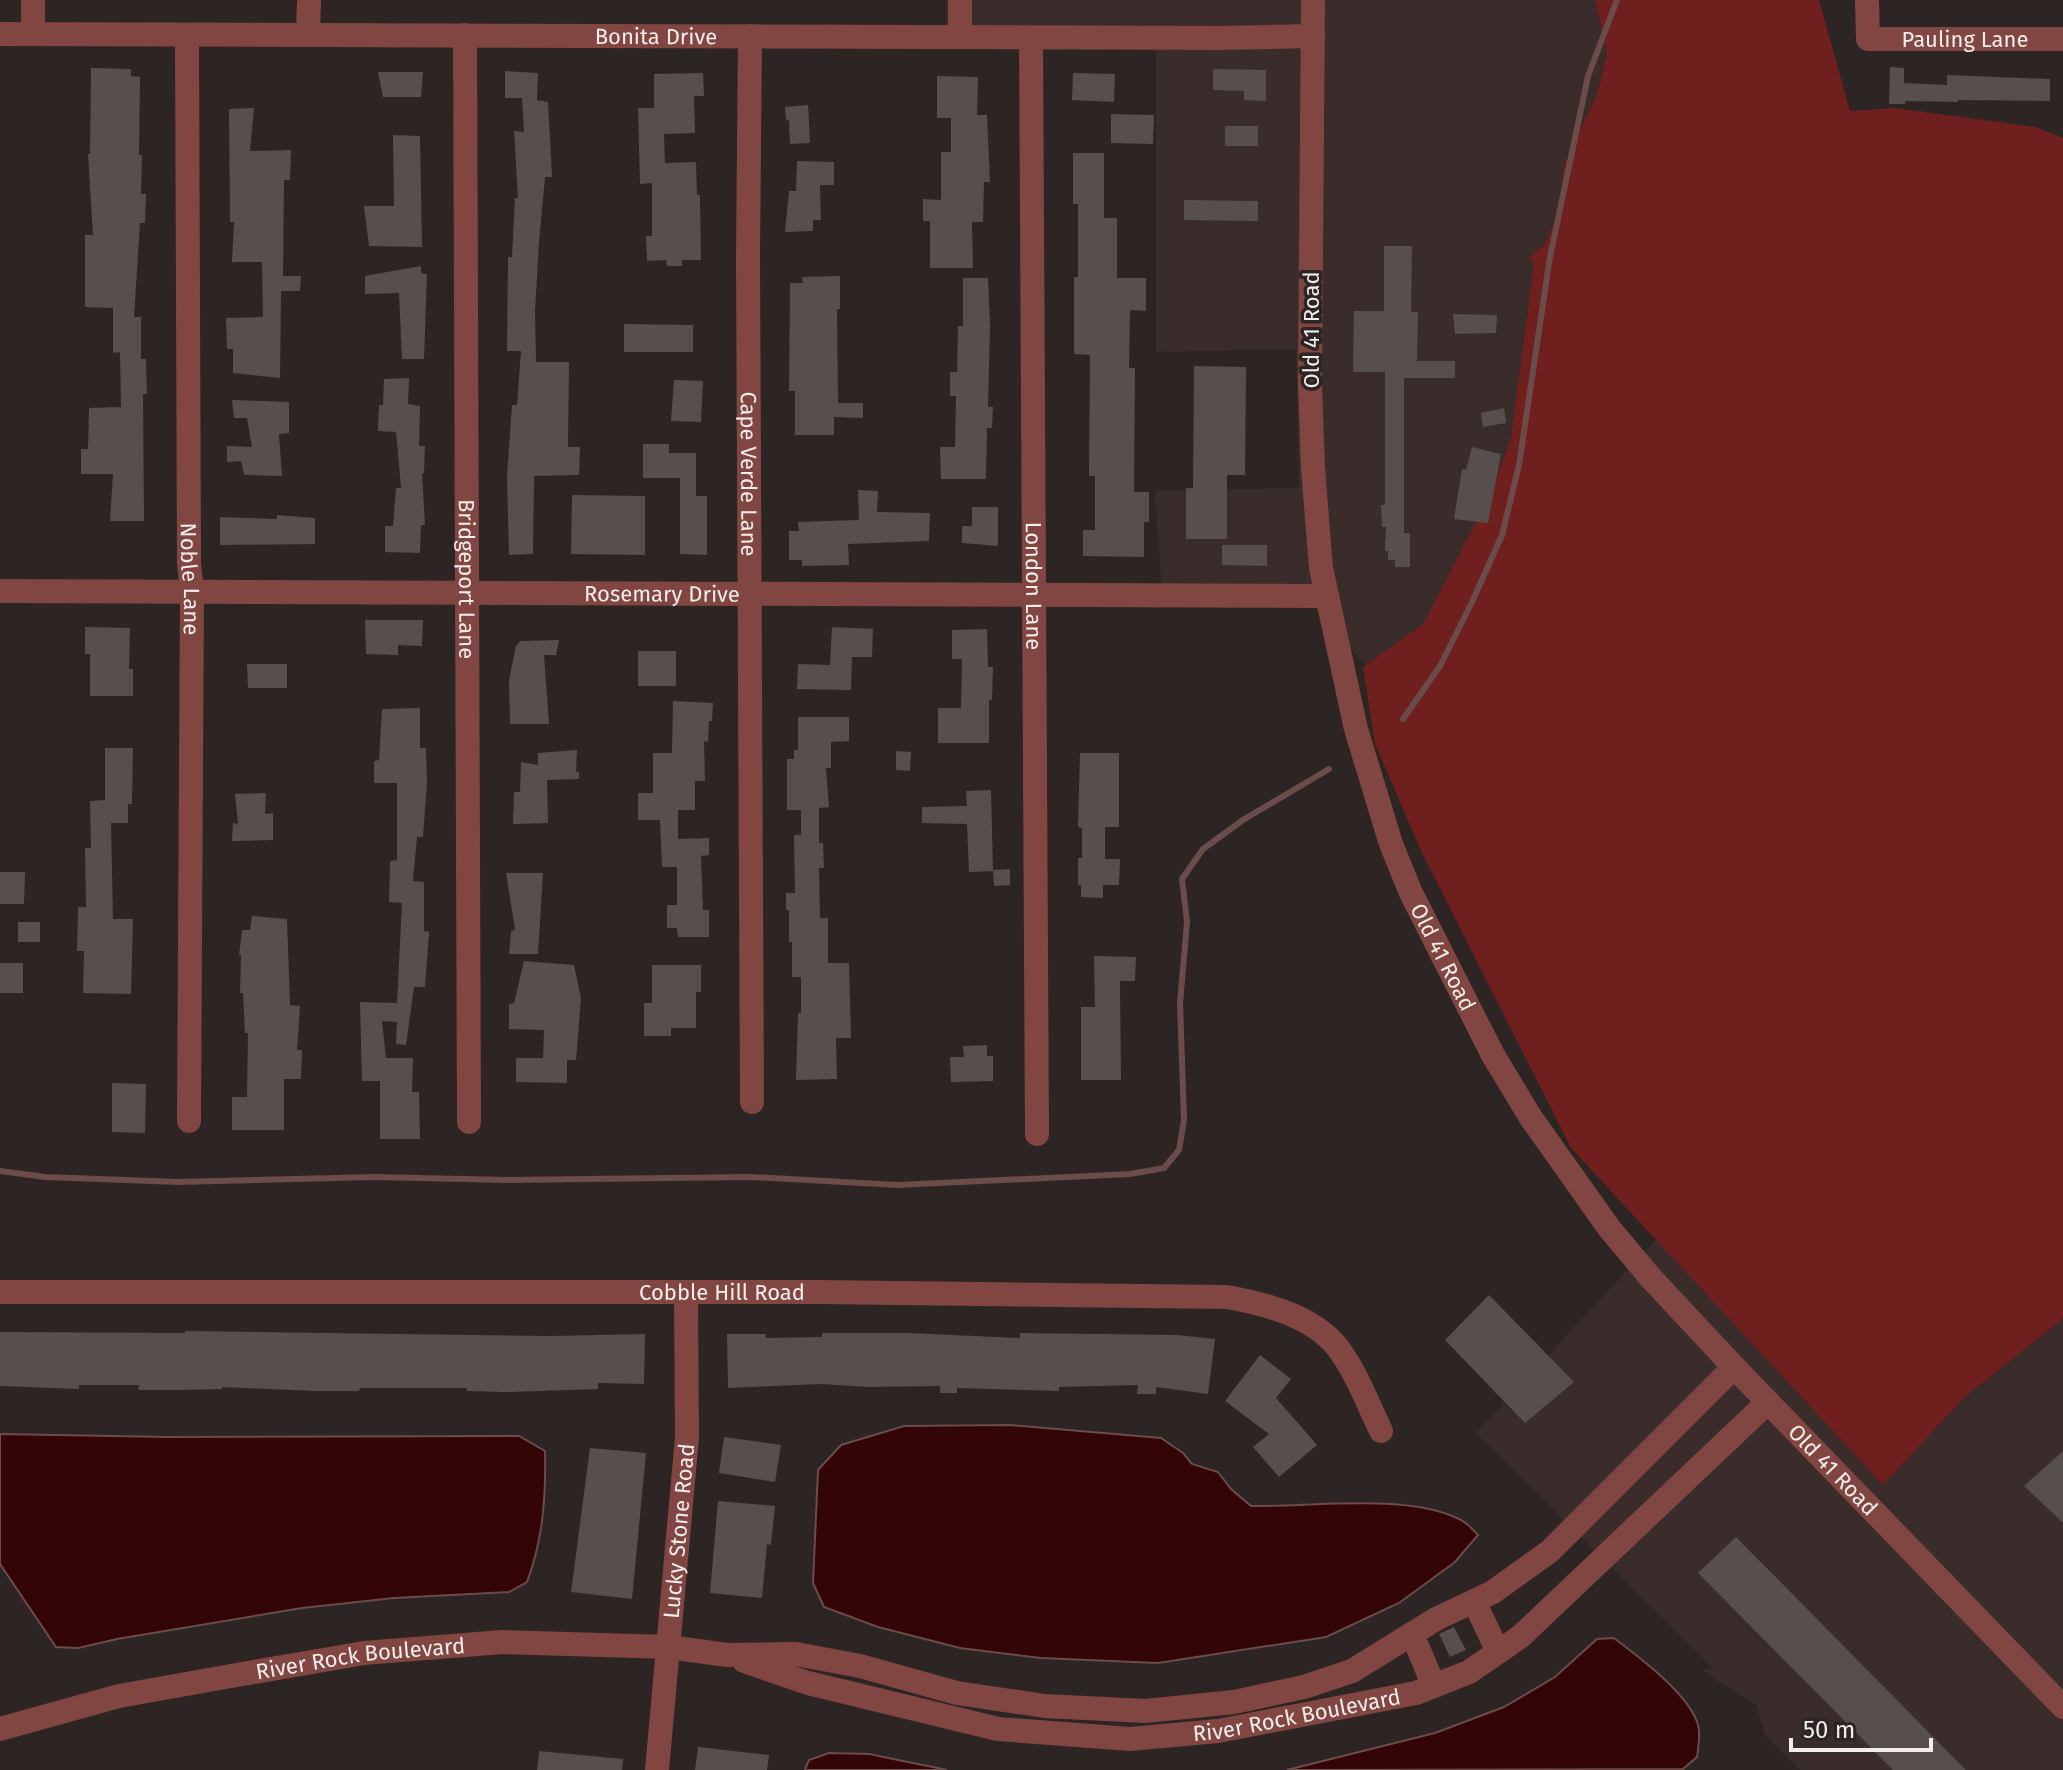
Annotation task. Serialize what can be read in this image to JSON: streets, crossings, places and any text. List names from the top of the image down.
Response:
{
  "streets": {
    "street": [
      "Bonita Drive",
      "Pauling Lane",
      "Old 41 Road",
      "Cape Verde Lane",
      "Noble Lane",
      "Bridgeport Lane",
      "London Lane",
      "Rosemary Drive",
      "Cobble Hill Road",
      "Lucky Stone Road",
      "River Rock Boulevard"
    ]
  },
  "crossings": [
    ["Bonita Drive", "Old 41 Road"],
    ["Bonita Drive", "Cape Verde Lane"],
    ["Bonita Drive", "Noble Lane"],
    ["Bonita Drive", "Bridgeport Lane"],
    ["Bonita Drive", "London Lane"],
    ["Old 41 Road", "Rosemary Drive"],
    ["Old 41 Road", "River Rock Boulevard"],
    ["Cape Verde Lane", "Rosemary Drive"],
    ["Noble Lane", "Rosemary Drive"],
    ["Bridgeport Lane", "Rosemary Drive"],
    ["London Lane", "Rosemary Drive"],
    ["Cobble Hill Road", "Lucky Stone Road"],
    ["Lucky Stone Road", "River Rock Boulevard"]
  ],
  "scale_bar": "50 m"
}
